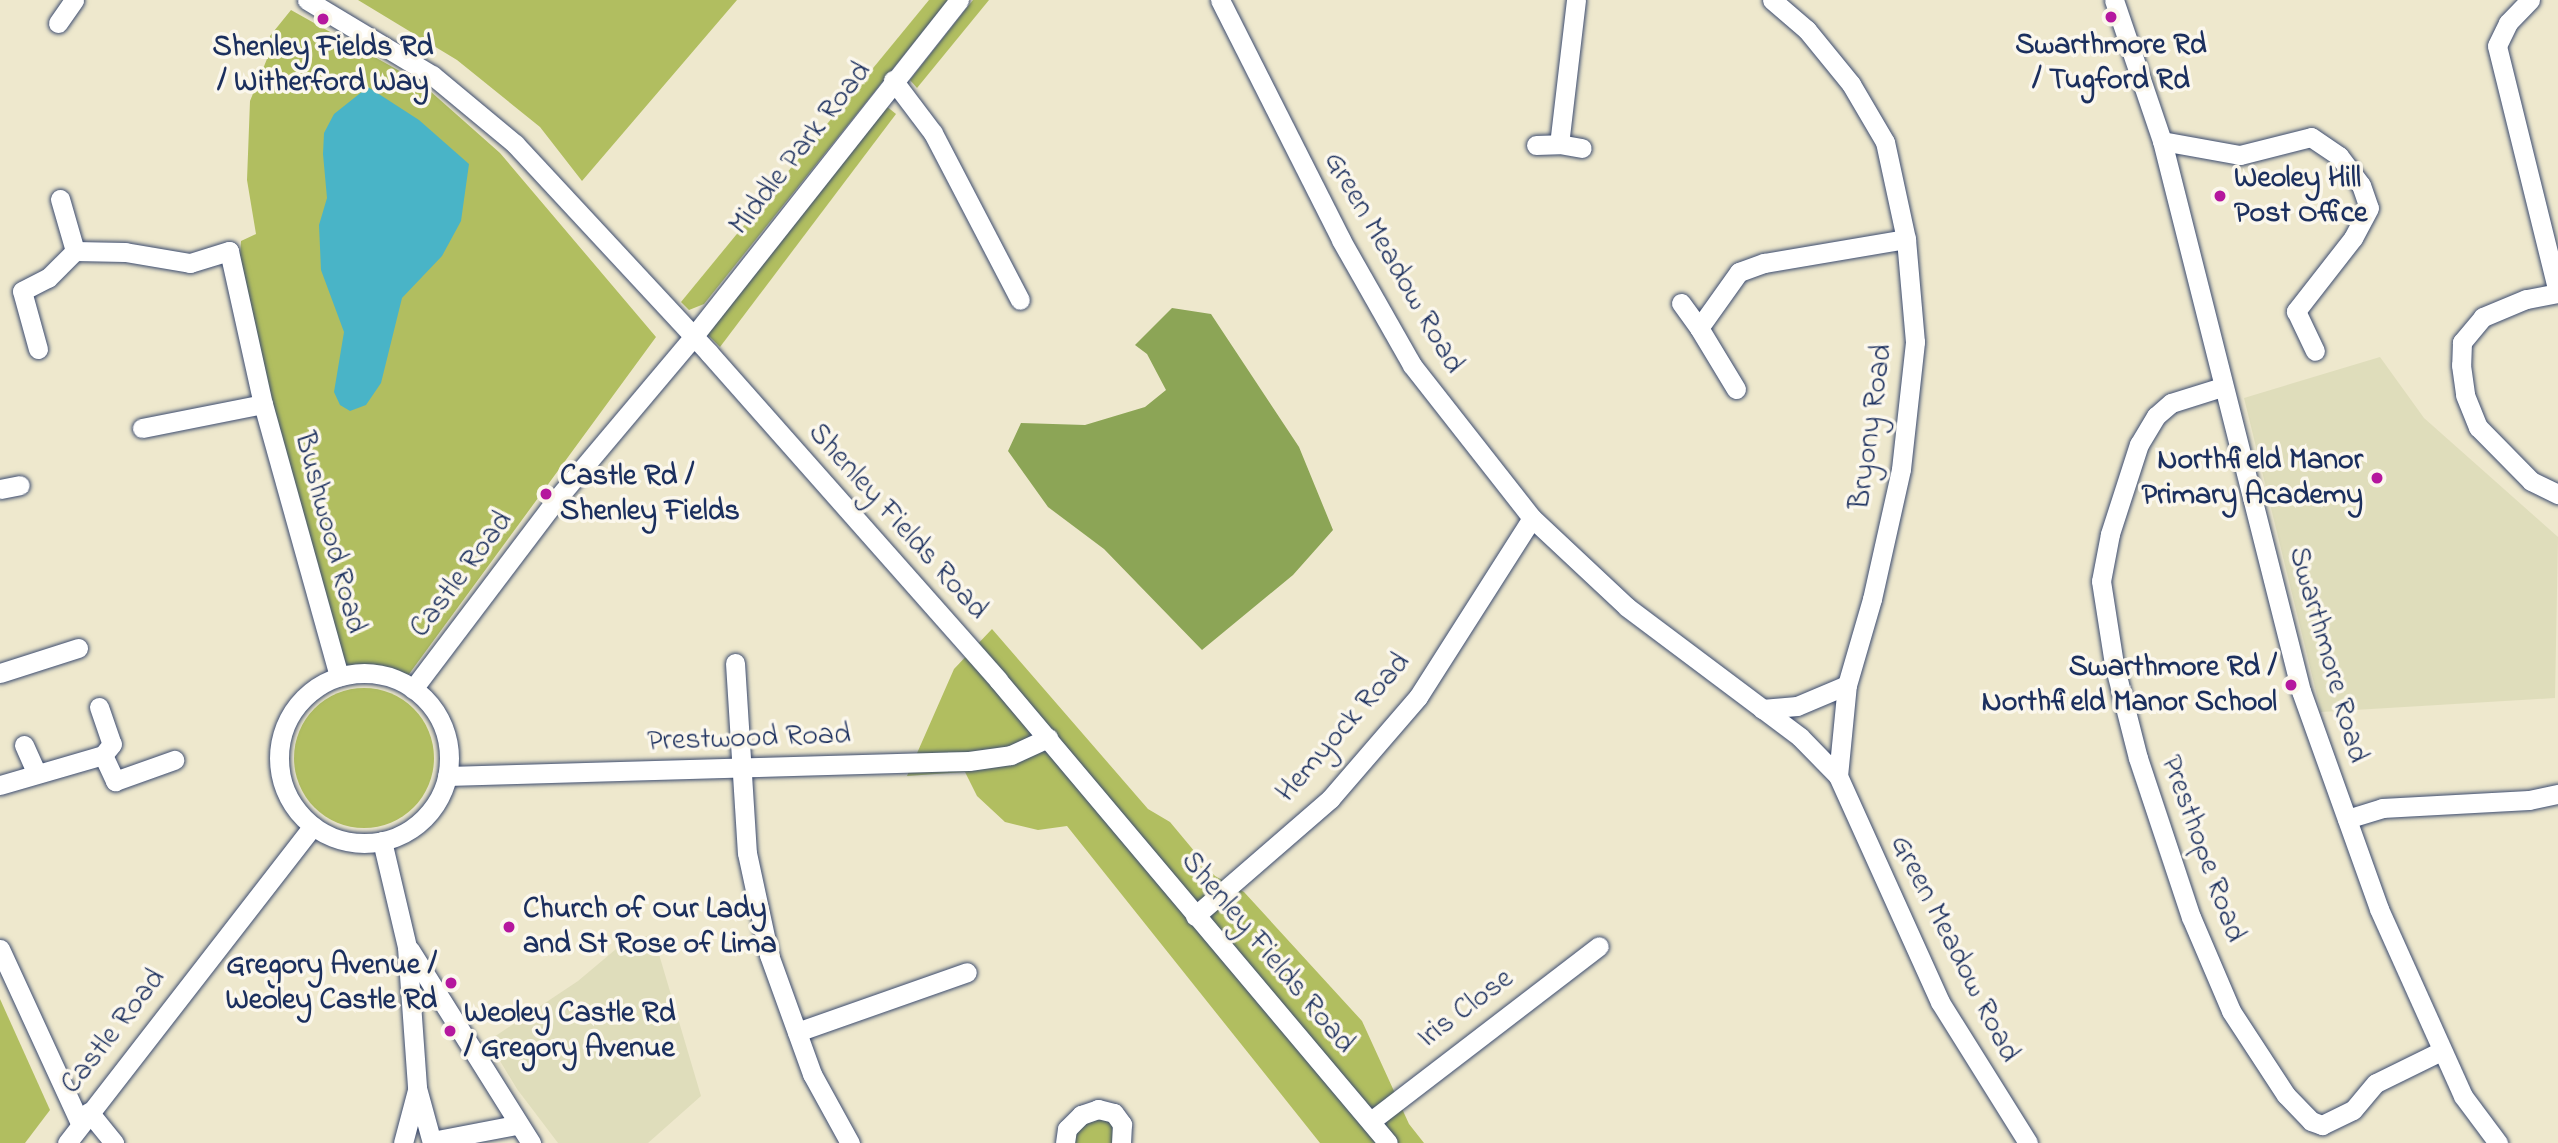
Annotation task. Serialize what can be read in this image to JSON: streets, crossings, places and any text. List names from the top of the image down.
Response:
{
  "streets": {
    "street": [
      "Middle Park Road",
      "Green Meadow Road",
      "Bryony Road",
      "Shenley Fields Road",
      "Bushwood Road",
      "Castle Road",
      "Swarthmore Road",
      "Hemyock Road",
      "Prestwood Road",
      "Presthope Road",
      "Iris Close"
    ]
  },
  "crossings": [
    ["Middle Park Road", "Shenley Fields Road"],
    ["Middle Park Road", "Castle Road"],
    ["Green Meadow Road", "Bryony Road"],
    ["Green Meadow Road", "Hemyock Road"],
    ["Shenley Fields Road", "Castle Road"],
    ["Shenley Fields Road", "Hemyock Road"],
    ["Shenley Fields Road", "Prestwood Road"],
    ["Shenley Fields Road", "Iris Close"],
    ["Bushwood Road", "Castle Road"],
    ["Bushwood Road", "Prestwood Road"],
    ["Castle Road", "Prestwood Road"],
    ["Swarthmore Road", "Presthope Road"]
  ],
  "places": [
    "Swarthmore Rd / Tugford Rd",
    "Shenley Fields Rd / Witherford Way",
    "Weoley Hill Post Office",
    "Northfield Manor Primary Academy",
    "Castle Rd / Shenley Fields",
    "Swarthmore Rd / Northfield Manor School",
    "Church of Our Lady and St Rose of Lima",
    "Gregory Avenue / Weoley Castle Rd",
    "Weoley Castle Rd / Gregory Avenue"
  ]
}
